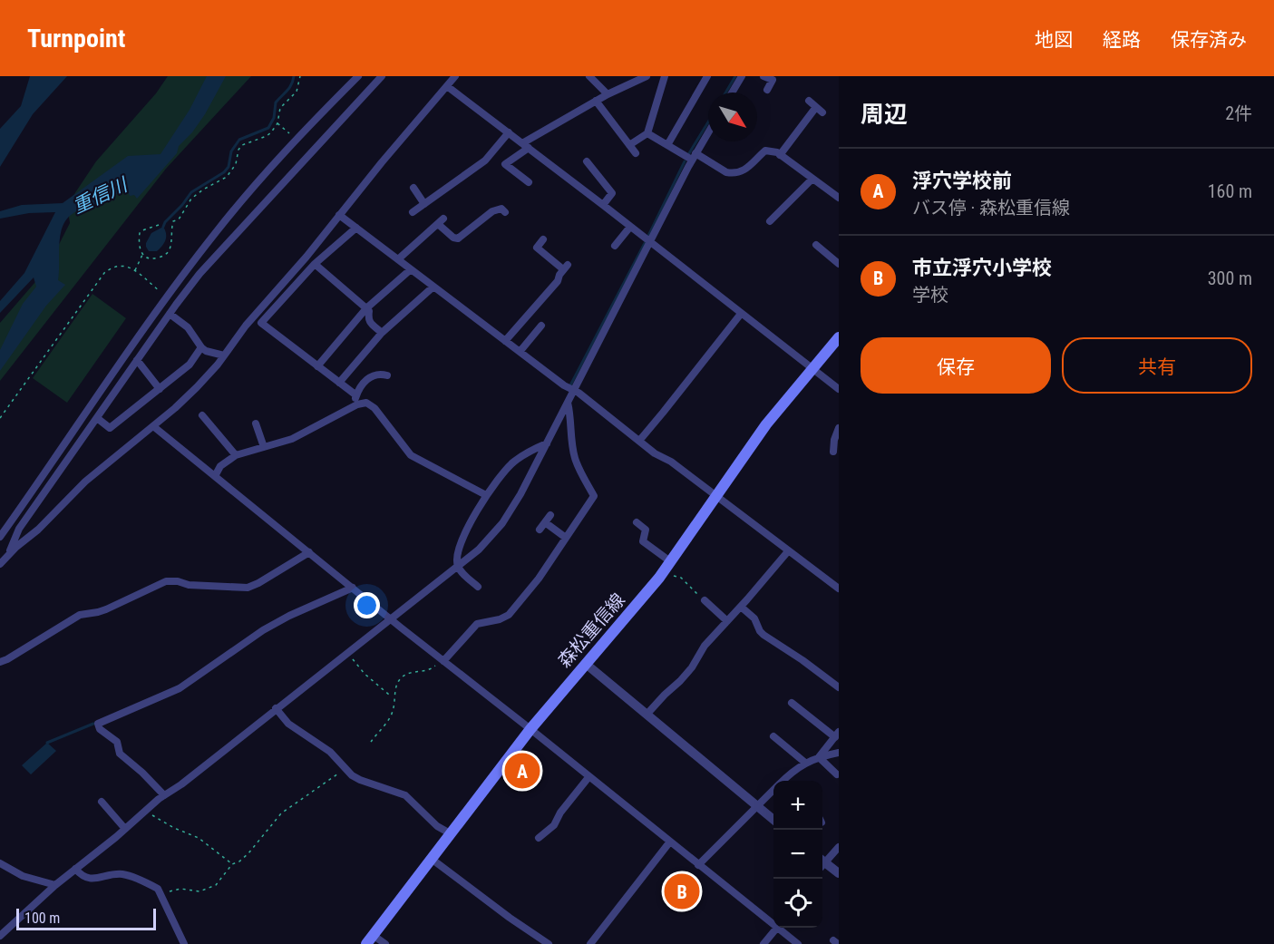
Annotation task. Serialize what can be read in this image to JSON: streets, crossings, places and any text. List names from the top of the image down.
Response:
{
  "streets": {
    "main road": ["森松重信線"]
  },
  "water": ["重信川"],
  "scale_bar": "100 m",
  "north": "bottom right",
  "page": {
    "header": "Turnpoint",
    "nav": ["地図", "経路", "保存済み"],
    "heading": ["周辺", "2件"],
    "list": [
      {
        "mark": "A",
        "name": "浮穴学校前",
        "note": "バス停 · 森松重信線",
        "value": "160 m"
      },
      {
        "mark": "B",
        "name": "市立浮穴小学校",
        "note": "学校",
        "value": "300 m"
      }
    ],
    "buttons": ["保存", "共有"],
    "pins": ["A", "B"],
    "map_buttons": ["+", "−"],
    "scale": "100 m"
  }
}
